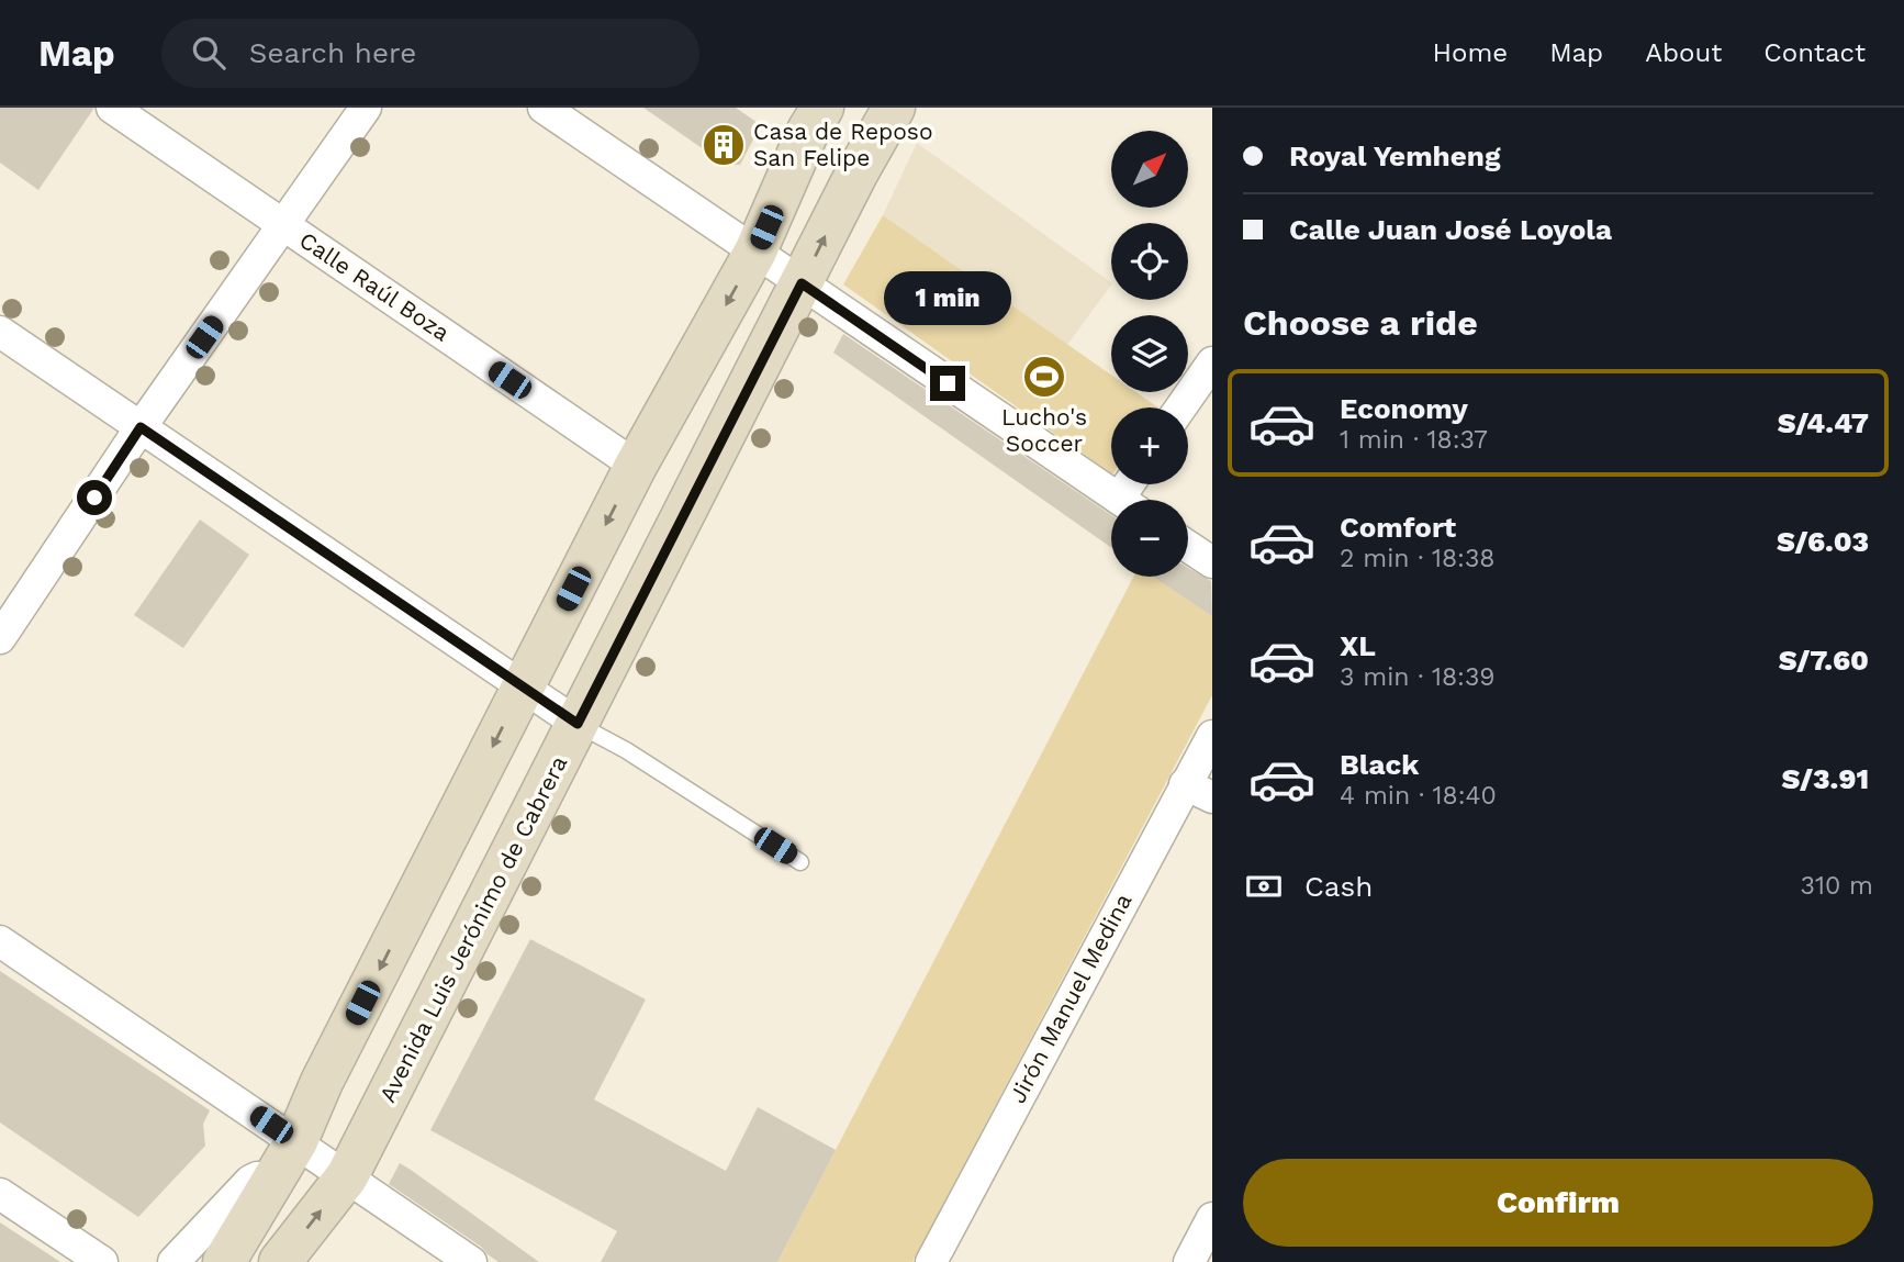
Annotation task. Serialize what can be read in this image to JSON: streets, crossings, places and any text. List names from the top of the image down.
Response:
{
  "streets": {
    "street": ["Calle Raúl Boza", "Avenida Luis Jerónimo de Cabrera", "Jirón Manuel Medina"]
  },
  "places": {
    "building": ["Casa de Reposo San Felipe"],
    "sports": ["Lucho's Soccer"]
  },
  "north": "top right",
  "page": {
    "header": "Map",
    "search": "Search here",
    "nav": [
      "Home",
      "Map",
      "About",
      "Contact"
    ],
    "banner": ["Royal Yemheng", "Calle Juan José Loyola"],
    "map_buttons": ["+", "−"],
    "bubble": "1 min",
    "heading": "Choose a ride",
    "list": [
      {
        "name": "Economy",
        "note": "1 min · 18:37",
        "value": "S/4.47"
      },
      {
        "name": "Comfort",
        "note": "2 min · 18:38",
        "value": "S/6.03"
      },
      {
        "name": "XL",
        "note": "3 min · 18:39",
        "value": "S/7.60"
      },
      {
        "name": "Black",
        "note": "4 min · 18:40",
        "value": "S/3.91"
      }
    ],
    "pay": ["Cash", "310 m"],
    "buttons": "Confirm"
  }
}
